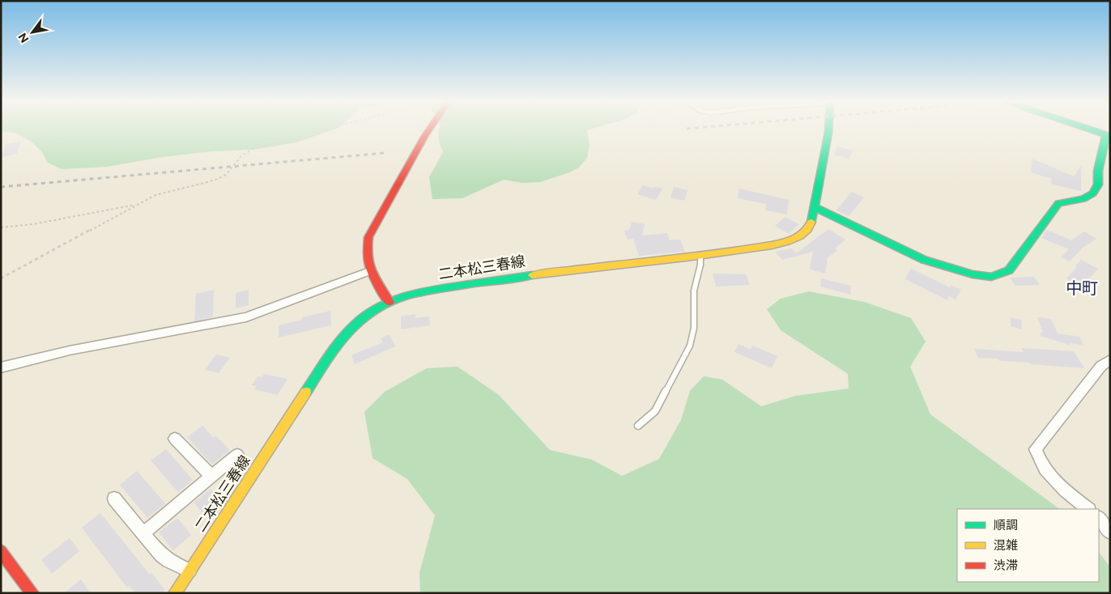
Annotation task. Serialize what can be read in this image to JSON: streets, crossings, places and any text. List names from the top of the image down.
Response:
{
  "streets": {
    "street": ["二本松三春線"]
  },
  "districts": ["中町"],
  "legend": ["順調", "混雑", "渋滞"],
  "north": "bottom left"
}
